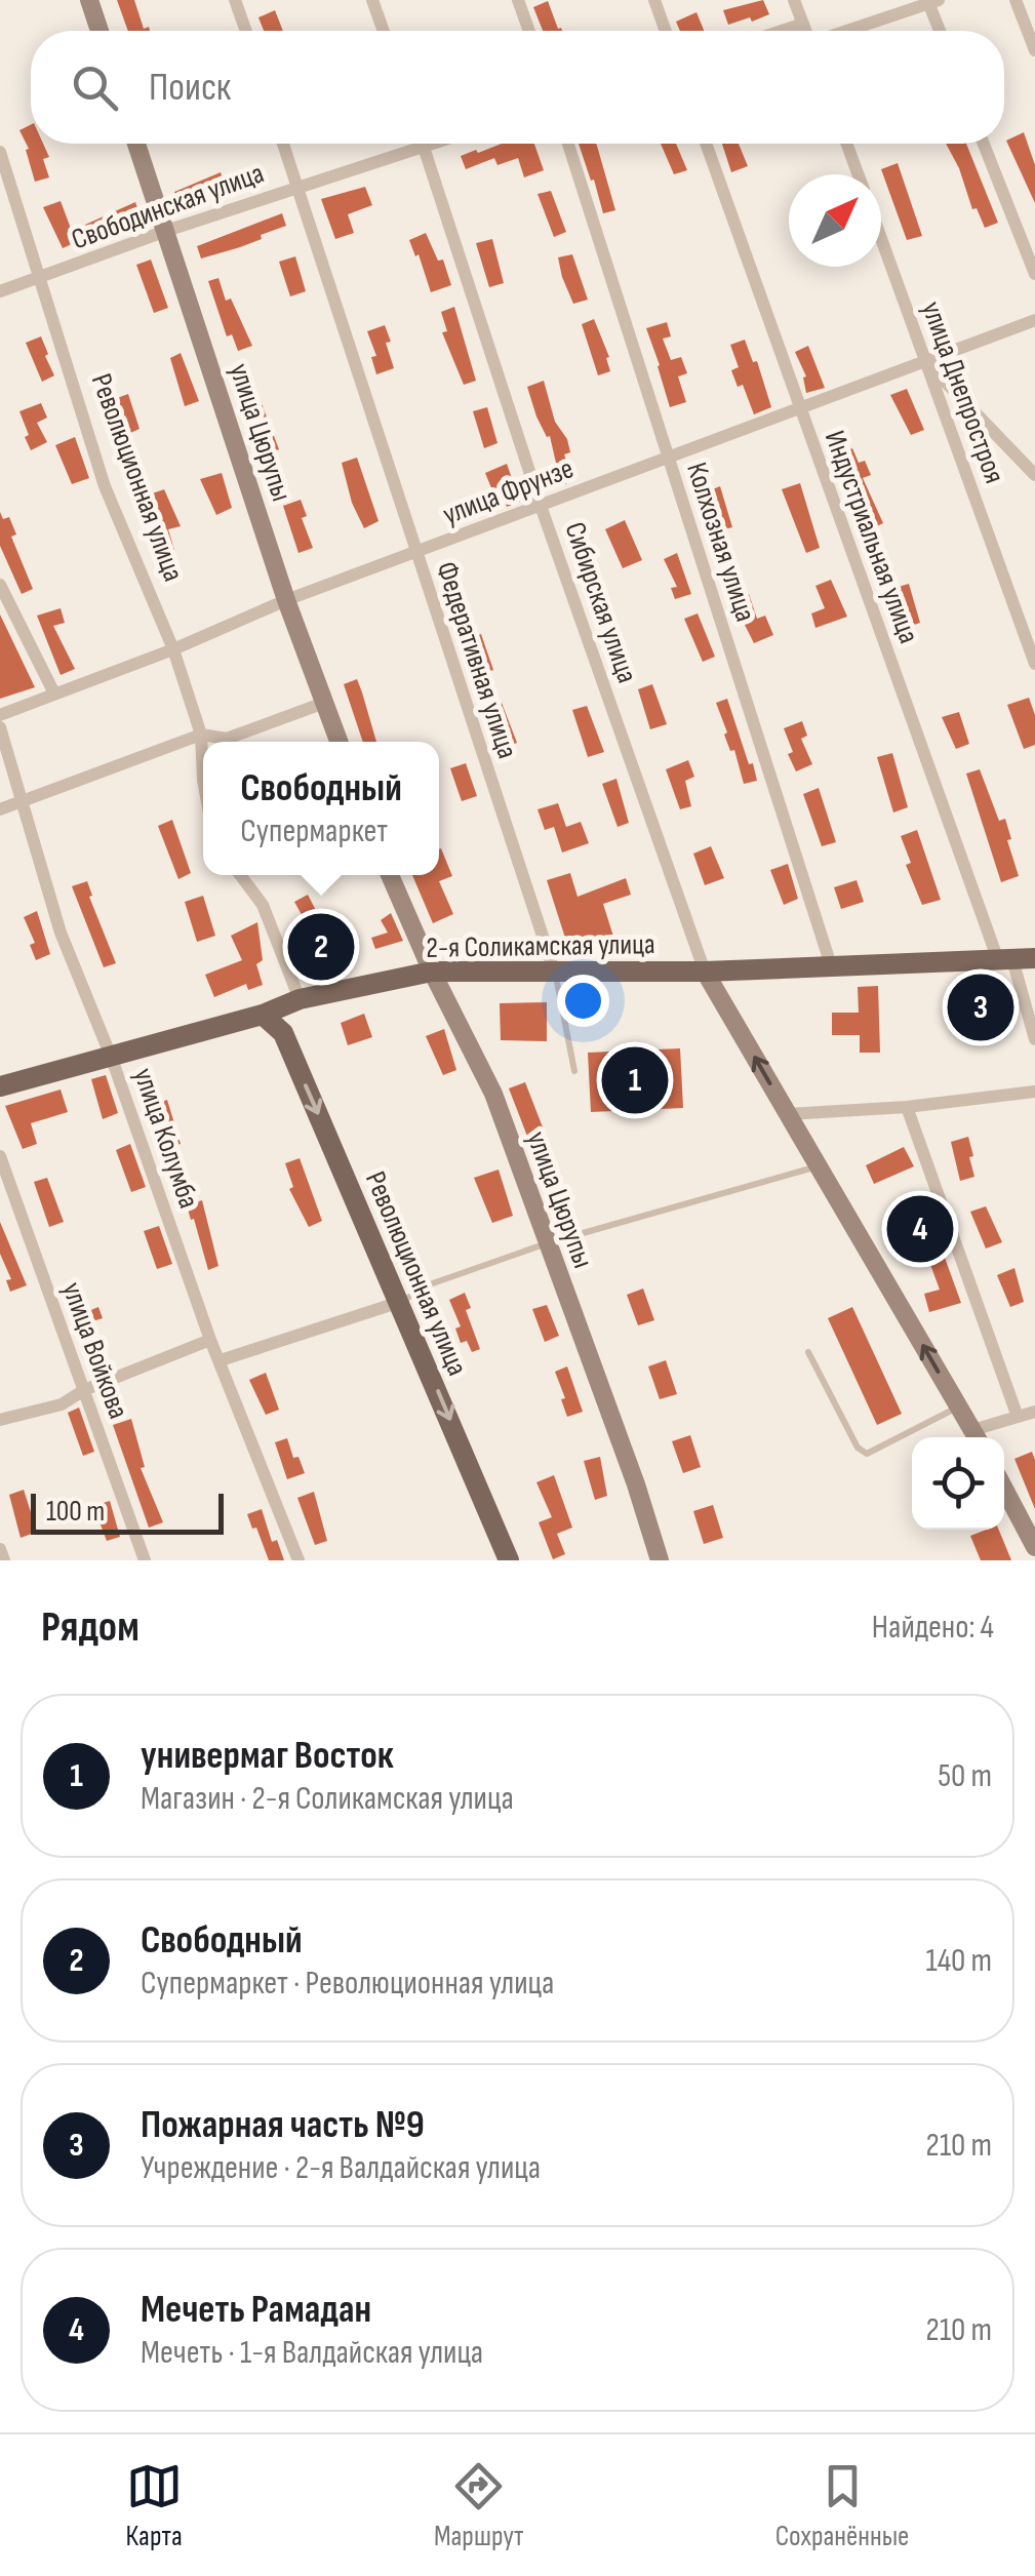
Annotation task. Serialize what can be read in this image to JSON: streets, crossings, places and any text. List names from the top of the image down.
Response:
{
  "streets": {
    "main road": ["Революционная улица", "2-я Соликамская улица"],
    "street": [
      "Свободинская улица",
      "улица Днепростроя",
      "улица Цюрупы",
      "улица Фрунзе",
      "Индустриальная улица",
      "Колхозная улица",
      "Сибирская улица",
      "Федеративная улица",
      "улица Колумба",
      "улица Войкова"
    ]
  },
  "crossings": [
    ["Свободинская улица", "улица Цюрупы"],
    ["Свободинская улица", "Революционная улица"],
    ["Свободинская улица", "Федеративная улица"],
    ["улица Днепростроя", "улица Фрунзе"],
    ["улица Цюрупы", "улица Фрунзе"],
    ["улица Цюрупы", "2-я Соликамская улица"],
    ["Революционная улица", "улица Фрунзе"],
    ["Революционная улица", "2-я Соликамская улица"],
    ["улица Фрунзе", "Индустриальная улица"],
    ["улица Фрунзе", "Колхозная улица"],
    ["улица Фрунзе", "Сибирская улица"],
    ["улица Фрунзе", "Федеративная улица"],
    ["Индустриальная улица", "2-я Соликамская улица"],
    ["Колхозная улица", "2-я Соликамская улица"],
    ["Сибирская улица", "2-я Соликамская улица"],
    ["Федеративная улица", "2-я Соликамская улица"],
    ["2-я Соликамская улица", "улица Колумба"]
  ],
  "one_way": ["Революционная улица"],
  "scale_bar": "100 m",
  "north": "top right",
  "page": {
    "search": "Поиск",
    "popup": ["Свободный", "Супермаркет"],
    "pins": [
      "2",
      "3",
      "1",
      "4"
    ],
    "scale": "100 m",
    "heading": ["Рядом", "Найдено: 4"],
    "list": [
      {
        "mark": "1",
        "name": "универмаг Восток",
        "note": "Магазин · 2-я Соликамская улица",
        "value": "50 m"
      },
      {
        "mark": "2",
        "name": "Свободный",
        "note": "Супермаркет · Революционная улица",
        "value": "140 m"
      },
      {
        "mark": "3",
        "name": "Пожарная часть №9",
        "note": "Учреждение · 2-я Валдайская улица",
        "value": "210 m"
      },
      {
        "mark": "4",
        "name": "Мечеть Рамадан",
        "note": "Мечеть · 1-я Валдайская улица",
        "value": "210 m"
      }
    ],
    "nav": ["Карта", "Маршрут", "Сохранённые"]
  }
}
